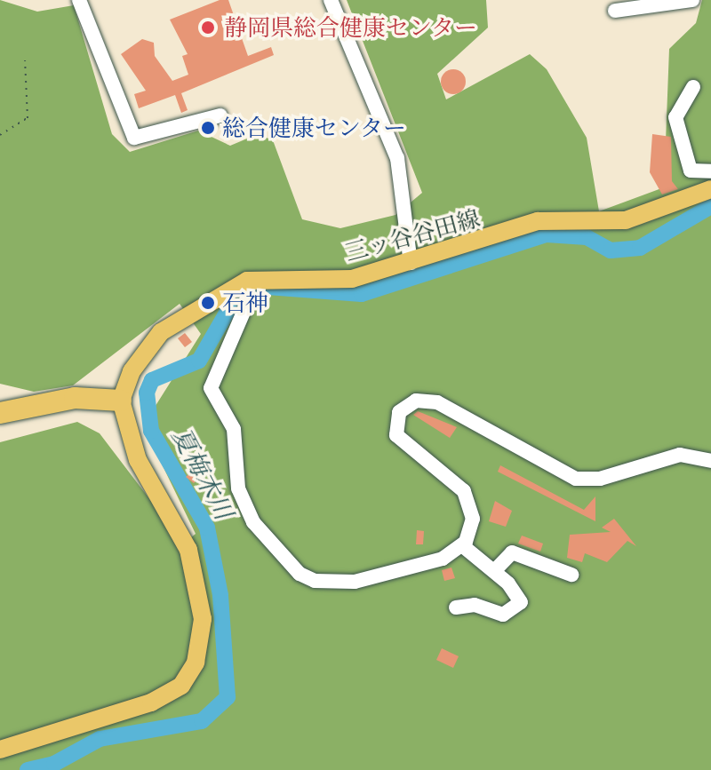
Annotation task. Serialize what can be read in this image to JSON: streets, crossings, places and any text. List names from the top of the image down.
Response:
{
  "streets": {
    "main road": ["三ッ谷谷田線"]
  },
  "water": ["夏梅木川"],
  "places": ["静岡県総合健康センター", "総合健康センター", "石神"]
}
